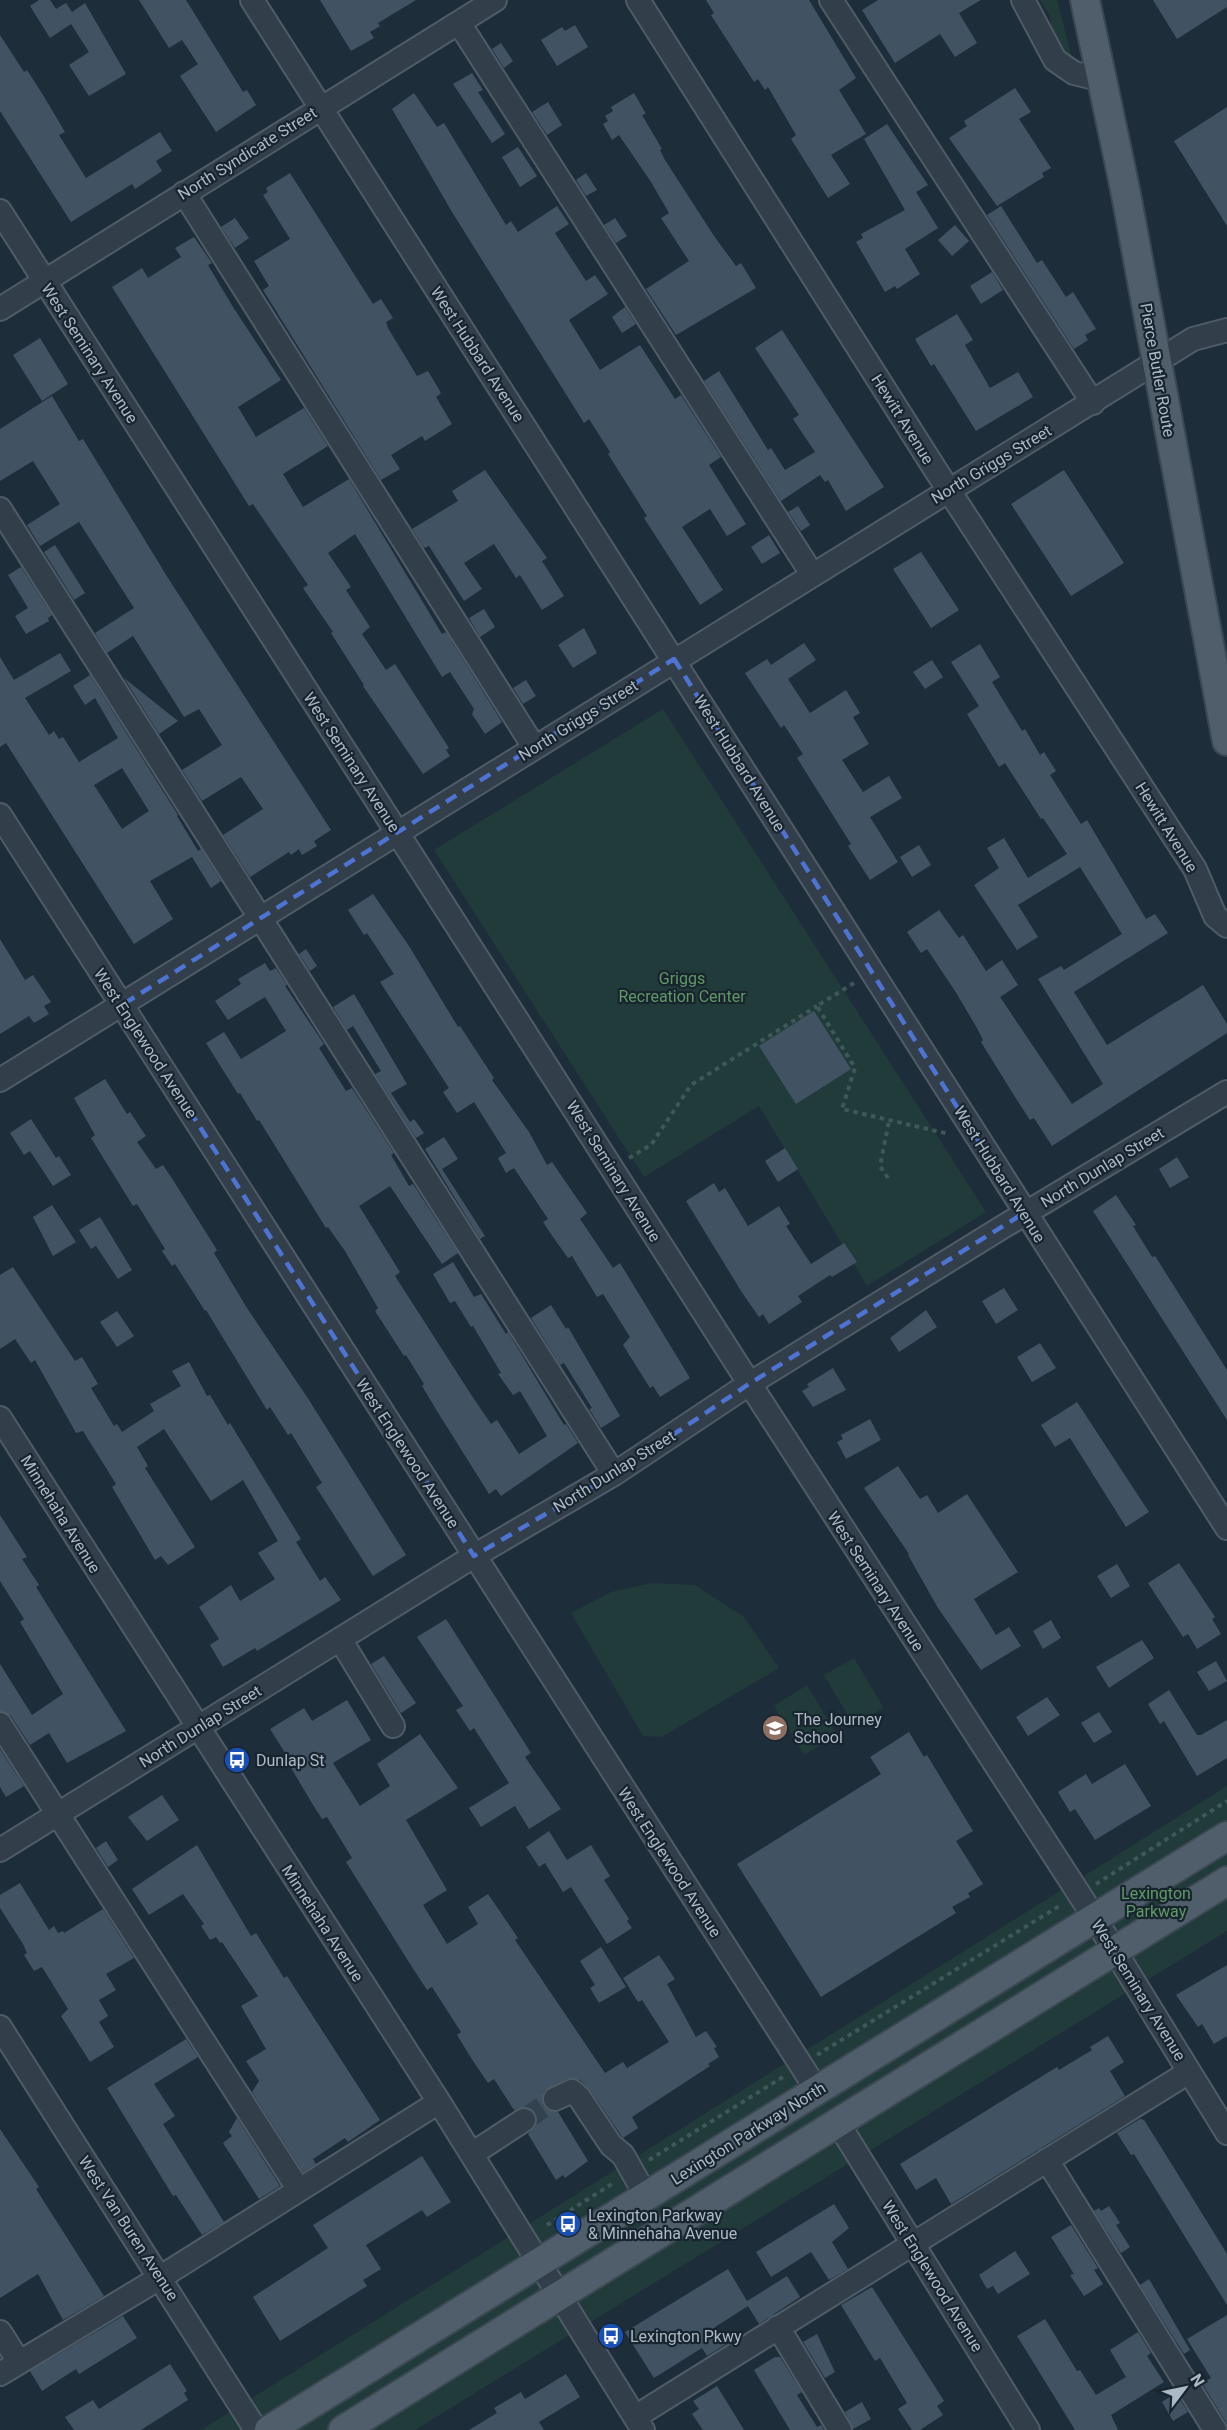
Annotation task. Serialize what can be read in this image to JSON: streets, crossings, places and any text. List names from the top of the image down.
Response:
{
  "streets": {
    "main road": ["Pierce Butler Route", "Lexington Parkway North"],
    "street": [
      "North Syndicate Street",
      "West Seminary Avenue",
      "West Hubbard Avenue",
      "Hewitt Avenue",
      "North Griggs Street",
      "West Englewood Avenue",
      "North Dunlap Street",
      "Minnehaha Avenue",
      "West Van Buren Avenue"
    ]
  },
  "crossings": [
    ["North Syndicate Street", "West Seminary Avenue"],
    ["North Syndicate Street", "West Hubbard Avenue"],
    ["West Seminary Avenue", "North Griggs Street"],
    ["West Seminary Avenue", "North Dunlap Street"],
    ["West Seminary Avenue", "Lexington Parkway North"],
    ["West Hubbard Avenue", "North Griggs Street"],
    ["West Hubbard Avenue", "North Dunlap Street"],
    ["Pierce Butler Route", "North Griggs Street"],
    ["Hewitt Avenue", "North Griggs Street"],
    ["North Griggs Street", "West Englewood Avenue"],
    ["West Englewood Avenue", "North Dunlap Street"],
    ["West Englewood Avenue", "Lexington Parkway North"],
    ["North Dunlap Street", "Minnehaha Avenue"],
    ["Minnehaha Avenue", "Lexington Parkway North"]
  ],
  "parks": ["Griggs Recreation Center", "Lexington Parkway"],
  "places": {
    "school or university": ["The Journey School"],
    "bus stop": ["Dunlap St", "Lexington Parkway & Minnehaha Avenue", "Lexington Pkwy"]
  },
  "north": "top right"
}
